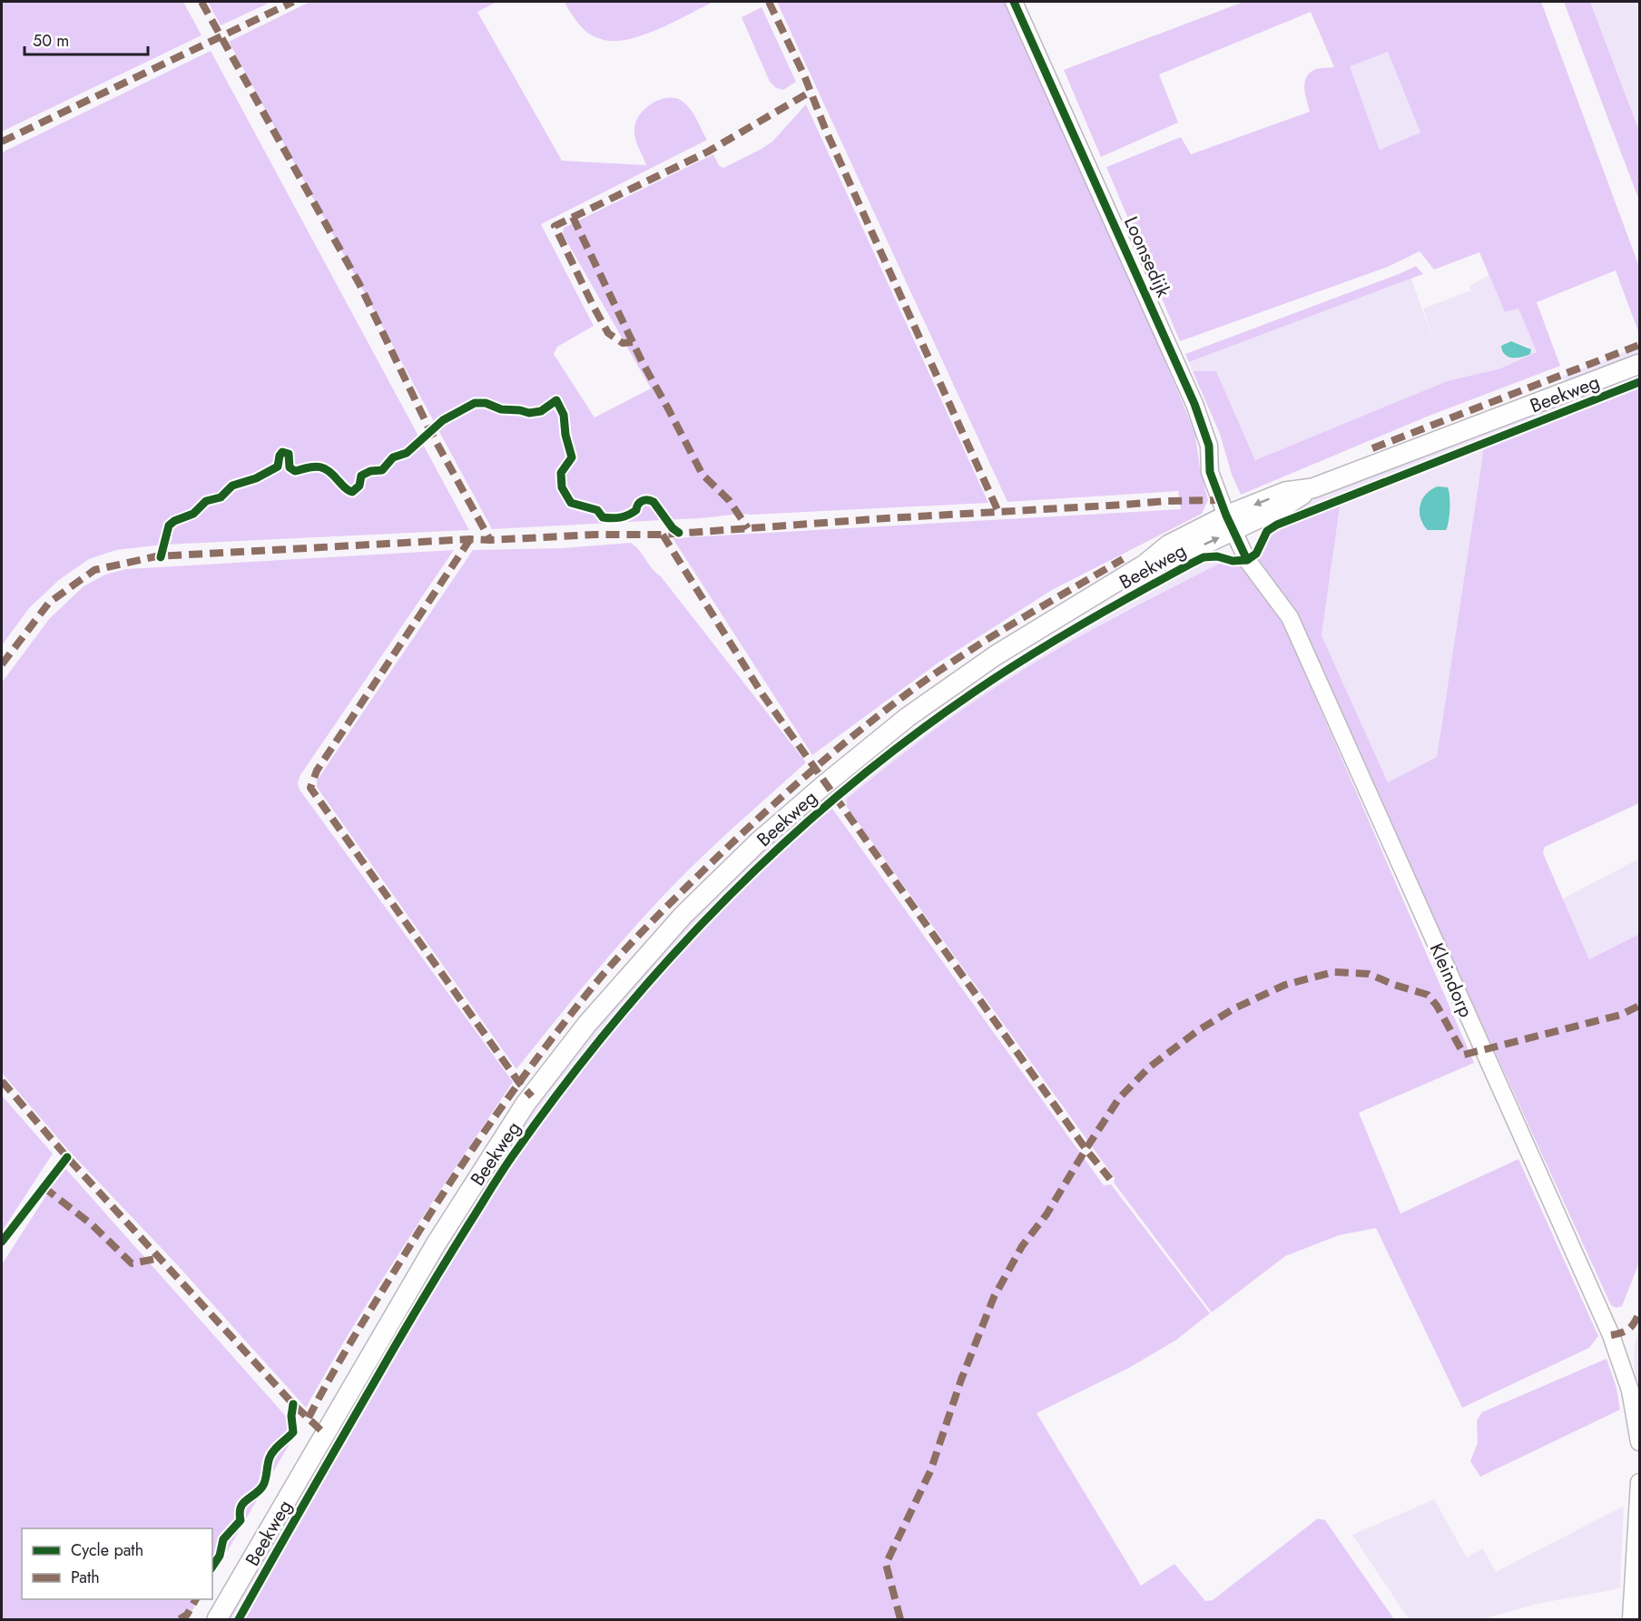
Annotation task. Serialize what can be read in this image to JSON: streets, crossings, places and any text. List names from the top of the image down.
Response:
{
  "streets": {
    "main road": ["Beekweg"],
    "street": ["Loonsedijk", "Kleindorp"]
  },
  "crossings": [
    ["Loonsedijk", "Beekweg"],
    ["Loonsedijk", "Kleindorp"],
    ["Beekweg", "Kleindorp"]
  ],
  "legend": ["Cycle path", "Path"],
  "scale_bar": "50 m"
}
